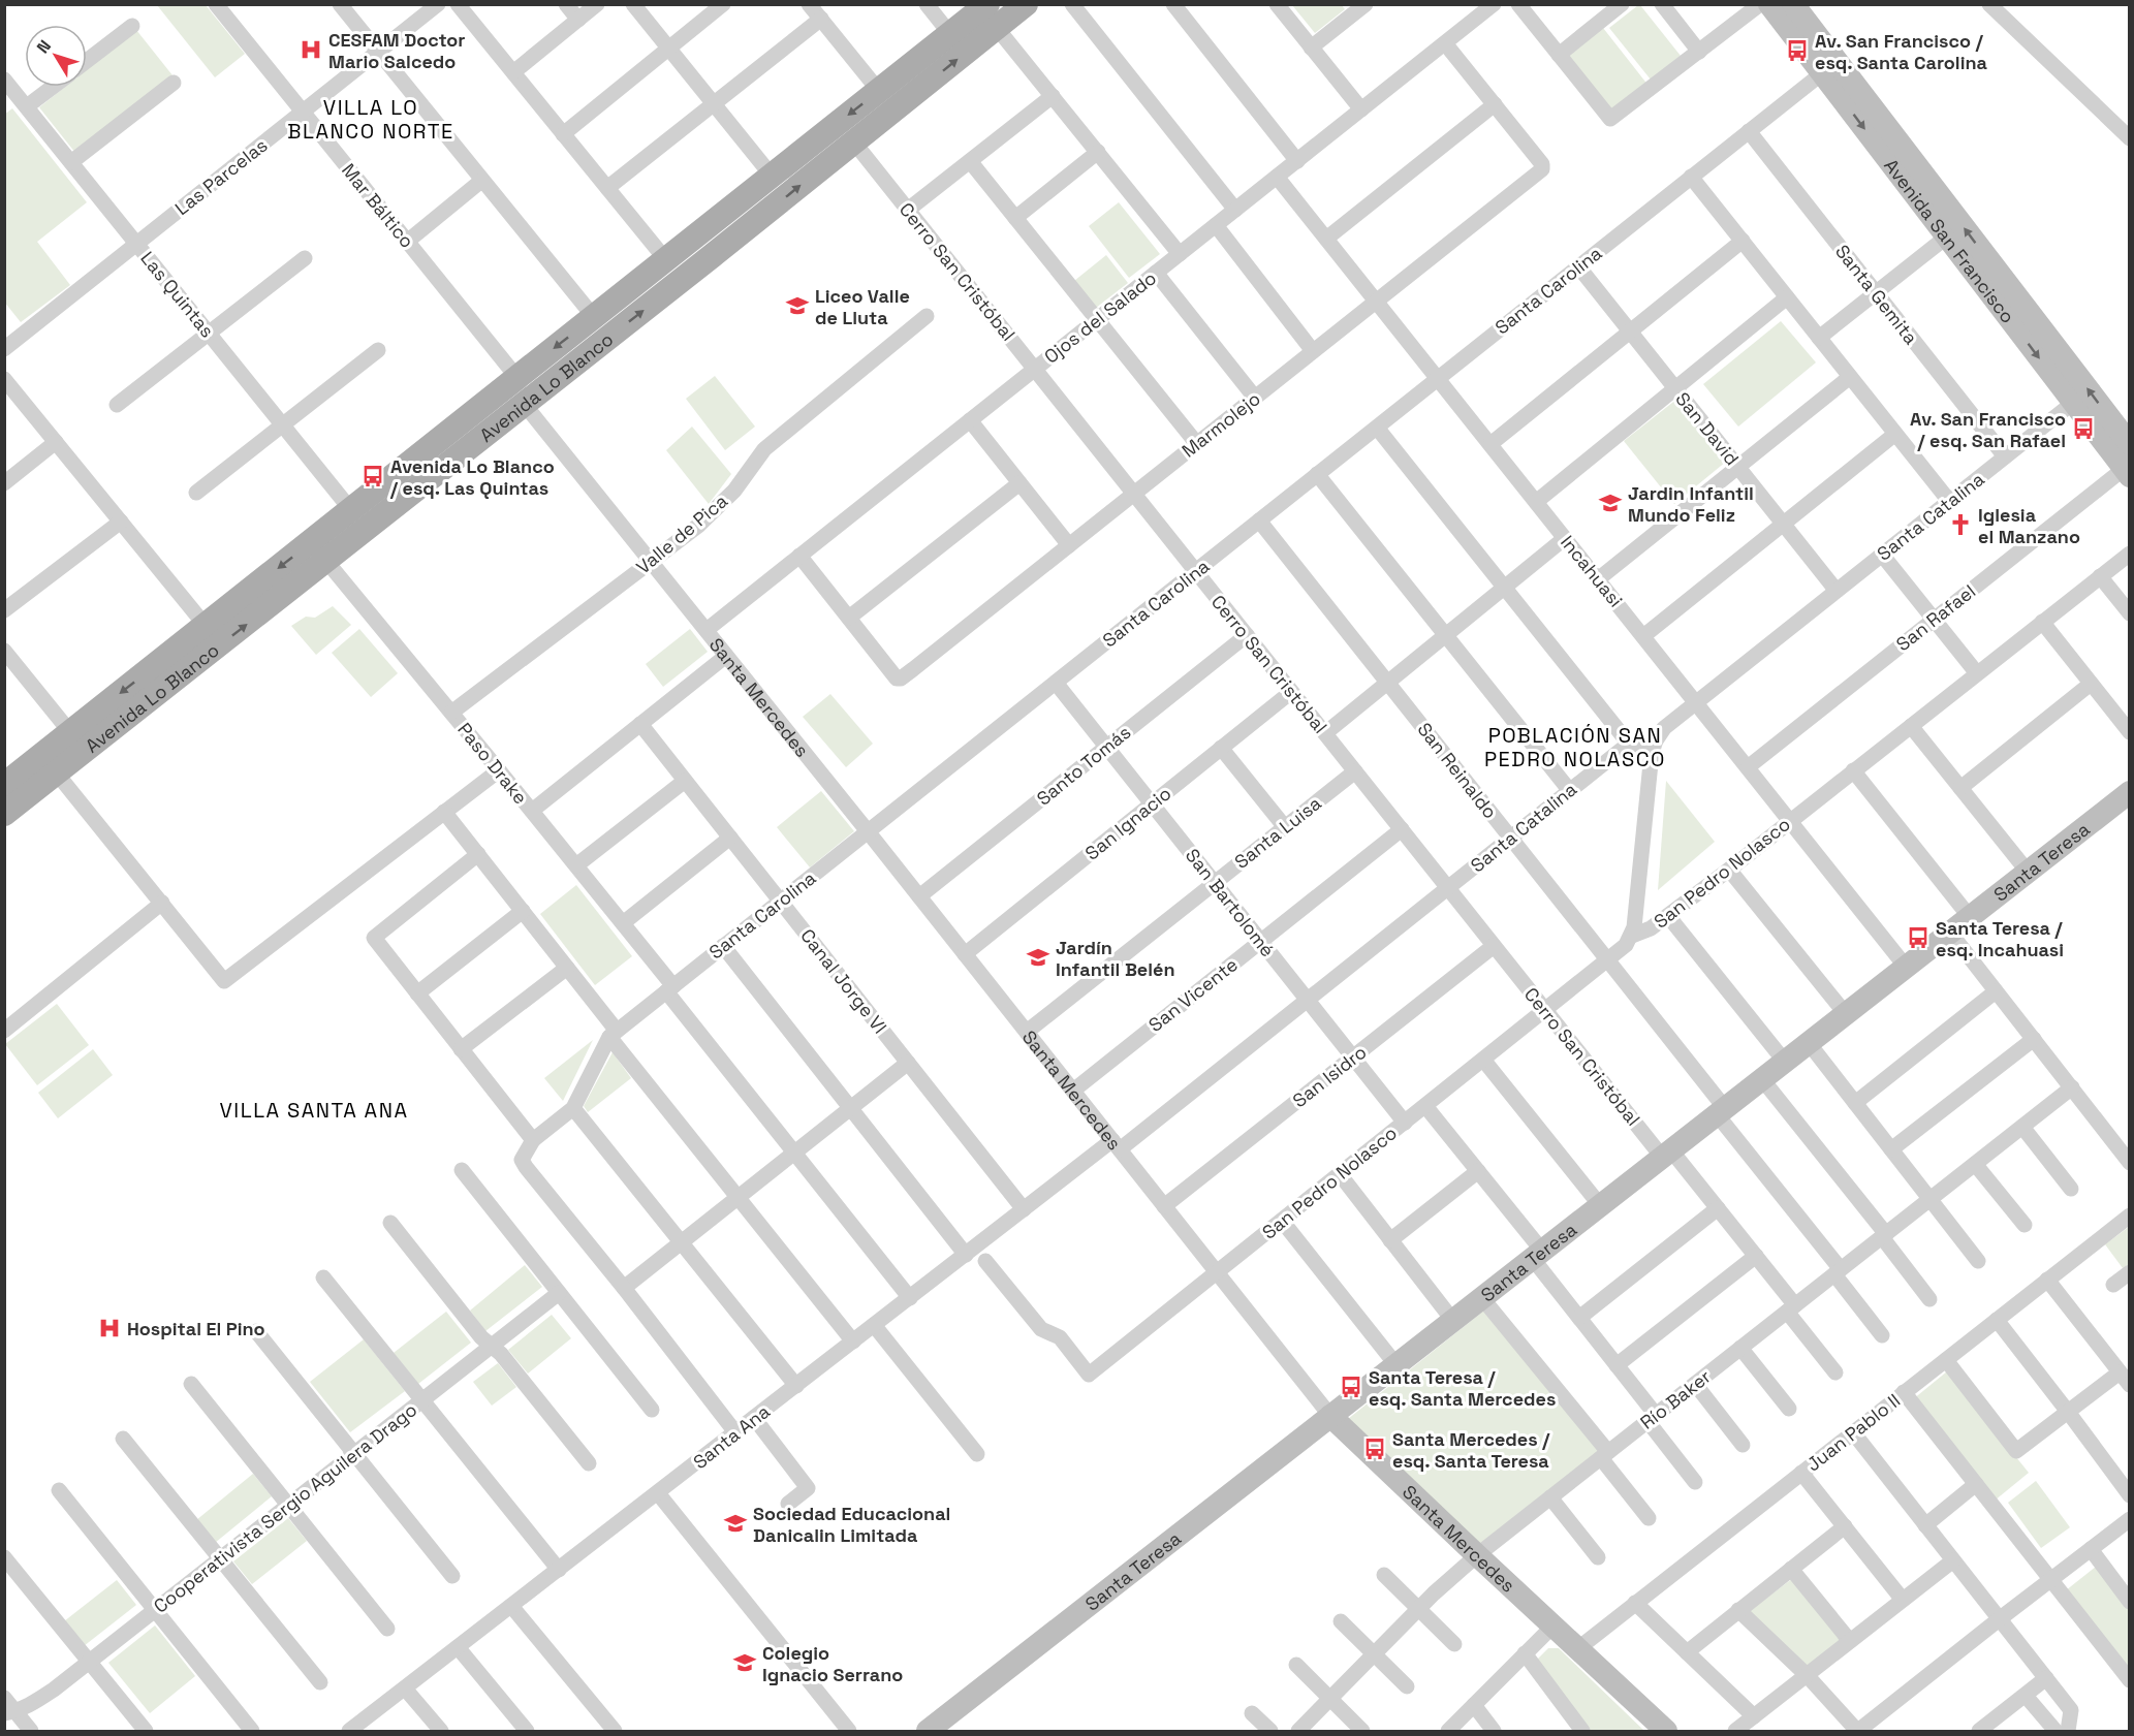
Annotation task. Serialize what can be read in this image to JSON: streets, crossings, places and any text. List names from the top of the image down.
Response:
{
  "streets": {
    "main road": ["Avenida Lo Blanco"],
    "street": [
      "Las Parcelas",
      "Mar Báltico",
      "Avenida San Francisco",
      "Cerro San Cristóbal",
      "Santa Carolina",
      "Las Quintas",
      "Santa Gemita",
      "Ojos del Salado",
      "Marmolejo",
      "San David",
      "Santa Catalina",
      "Valle de Pica",
      "Incahuasi",
      "San Rafael",
      "Santa Mercedes",
      "Paso Drake",
      "Santo Tomás",
      "San Reinaldo",
      "San Ignacio",
      "Santa Luisa",
      "Santa Teresa",
      "San Pedro Nolasco",
      "San Bartolomé",
      "Canal Jorge VI",
      "San Vicente",
      "San Isidro",
      "Río Baker",
      "Juan Pablo II",
      "Santa Ana",
      "Cooperativista Sergio Aguilera Drago"
    ]
  },
  "crossings": [
    ["Las Parcelas", "Mar Báltico"],
    ["Las Parcelas", "Las Quintas"],
    ["Mar Báltico", "Avenida Lo Blanco"],
    ["Avenida San Francisco", "Santa Carolina"],
    ["Avenida San Francisco", "Santa Catalina"],
    ["Avenida San Francisco", "San Rafael"],
    ["Cerro San Cristóbal", "Santa Carolina"],
    ["Cerro San Cristóbal", "Ojos del Salado"],
    ["Cerro San Cristóbal", "Avenida Lo Blanco"],
    ["Cerro San Cristóbal", "Marmolejo"],
    ["Cerro San Cristóbal", "Santa Catalina"],
    ["Cerro San Cristóbal", "Santo Tomás"],
    ["Cerro San Cristóbal", "San Ignacio"],
    ["Cerro San Cristóbal", "Santa Luisa"],
    ["Cerro San Cristóbal", "Santa Teresa"],
    ["Cerro San Cristóbal", "San Pedro Nolasco"],
    ["Cerro San Cristóbal", "San Vicente"],
    ["Cerro San Cristóbal", "San Isidro"],
    ["Cerro San Cristóbal", "Río Baker"],
    ["Santa Carolina", "Santa Gemita"],
    ["Santa Carolina", "San David"],
    ["Santa Carolina", "Incahuasi"],
    ["Santa Carolina", "Santa Mercedes"],
    ["Santa Carolina", "Paso Drake"],
    ["Santa Carolina", "San Reinaldo"],
    ["Santa Carolina", "San Bartolomé"],
    ["Santa Carolina", "Canal Jorge VI"],
    ["Las Quintas", "Avenida Lo Blanco"],
    ["Santa Gemita", "Santa Catalina"],
    ["Ojos del Salado", "Incahuasi"],
    ["Ojos del Salado", "Santa Mercedes"],
    ["Avenida Lo Blanco", "Santa Mercedes"],
    ["Avenida Lo Blanco", "Paso Drake"],
    ["Marmolejo", "Incahuasi"],
    ["San David", "Santa Catalina"],
    ["Santa Catalina", "Incahuasi"],
    ["Santa Catalina", "Santa Mercedes"],
    ["Santa Catalina", "San Reinaldo"],
    ["Santa Catalina", "San Bartolomé"],
    ["Santa Catalina", "Santa Ana"],
    ["Valle de Pica", "Santa Mercedes"],
    ["Valle de Pica", "Paso Drake"],
    ["Incahuasi", "San Rafael"],
    ["Incahuasi", "Santa Teresa"],
    ["Incahuasi", "San Pedro Nolasco"],
    ["Santa Mercedes", "Santo Tomás"],
    ["Santa Mercedes", "San Ignacio"],
    ["Santa Mercedes", "Santa Luisa"],
    ["Santa Mercedes", "Santa Teresa"],
    ["Santa Mercedes", "San Pedro Nolasco"],
    ["Santa Mercedes", "San Vicente"],
    ["Santa Mercedes", "San Isidro"],
    ["Santa Mercedes", "Río Baker"],
    ["Santa Mercedes", "Juan Pablo II"],
    ["Santa Mercedes", "Santa Ana"],
    ["Paso Drake", "Santa Ana"],
    ["Santo Tomás", "San Bartolomé"],
    ["San Reinaldo", "Santa Teresa"],
    ["San Reinaldo", "San Pedro Nolasco"],
    ["San Reinaldo", "Río Baker"],
    ["San Ignacio", "San Bartolomé"],
    ["Santa Luisa", "San Bartolomé"],
    ["San Pedro Nolasco", "San Bartolomé"],
    ["San Bartolomé", "San Vicente"],
    ["San Bartolomé", "San Isidro"],
    ["Canal Jorge VI", "Santa Ana"]
  ],
  "districts": ["VILLA LO BLANCO NORTE", "POBLACIÓN SAN PEDRO NOLASCO", "VILLA SANTA ANA"],
  "places": {
    "hospital": ["CESFAM Doctor Mario Salcedo", "Hospital El Pino"],
    "bus stop": [
      "Av. San Francisco / esq. Santa Carolina",
      "Av. San Francisco / esq. San Rafael",
      "Avenida Lo Blanco / esq. Las Quintas",
      "Santa Teresa / esq. Incahuasi",
      "Santa Teresa / esq. Santa Mercedes",
      "Santa Mercedes / esq. Santa Teresa"
    ],
    "school or university": [
      "Liceo Valle de Lluta",
      "Jardin Infantil Mundo Feliz",
      "Jardín Infantil Belén",
      "Sociedad Educacional Danicalin Limitada",
      "Colegio Ignacio Serrano"
    ],
    "church": ["Iglesia el Manzano"]
  },
  "north": "top left"
}
